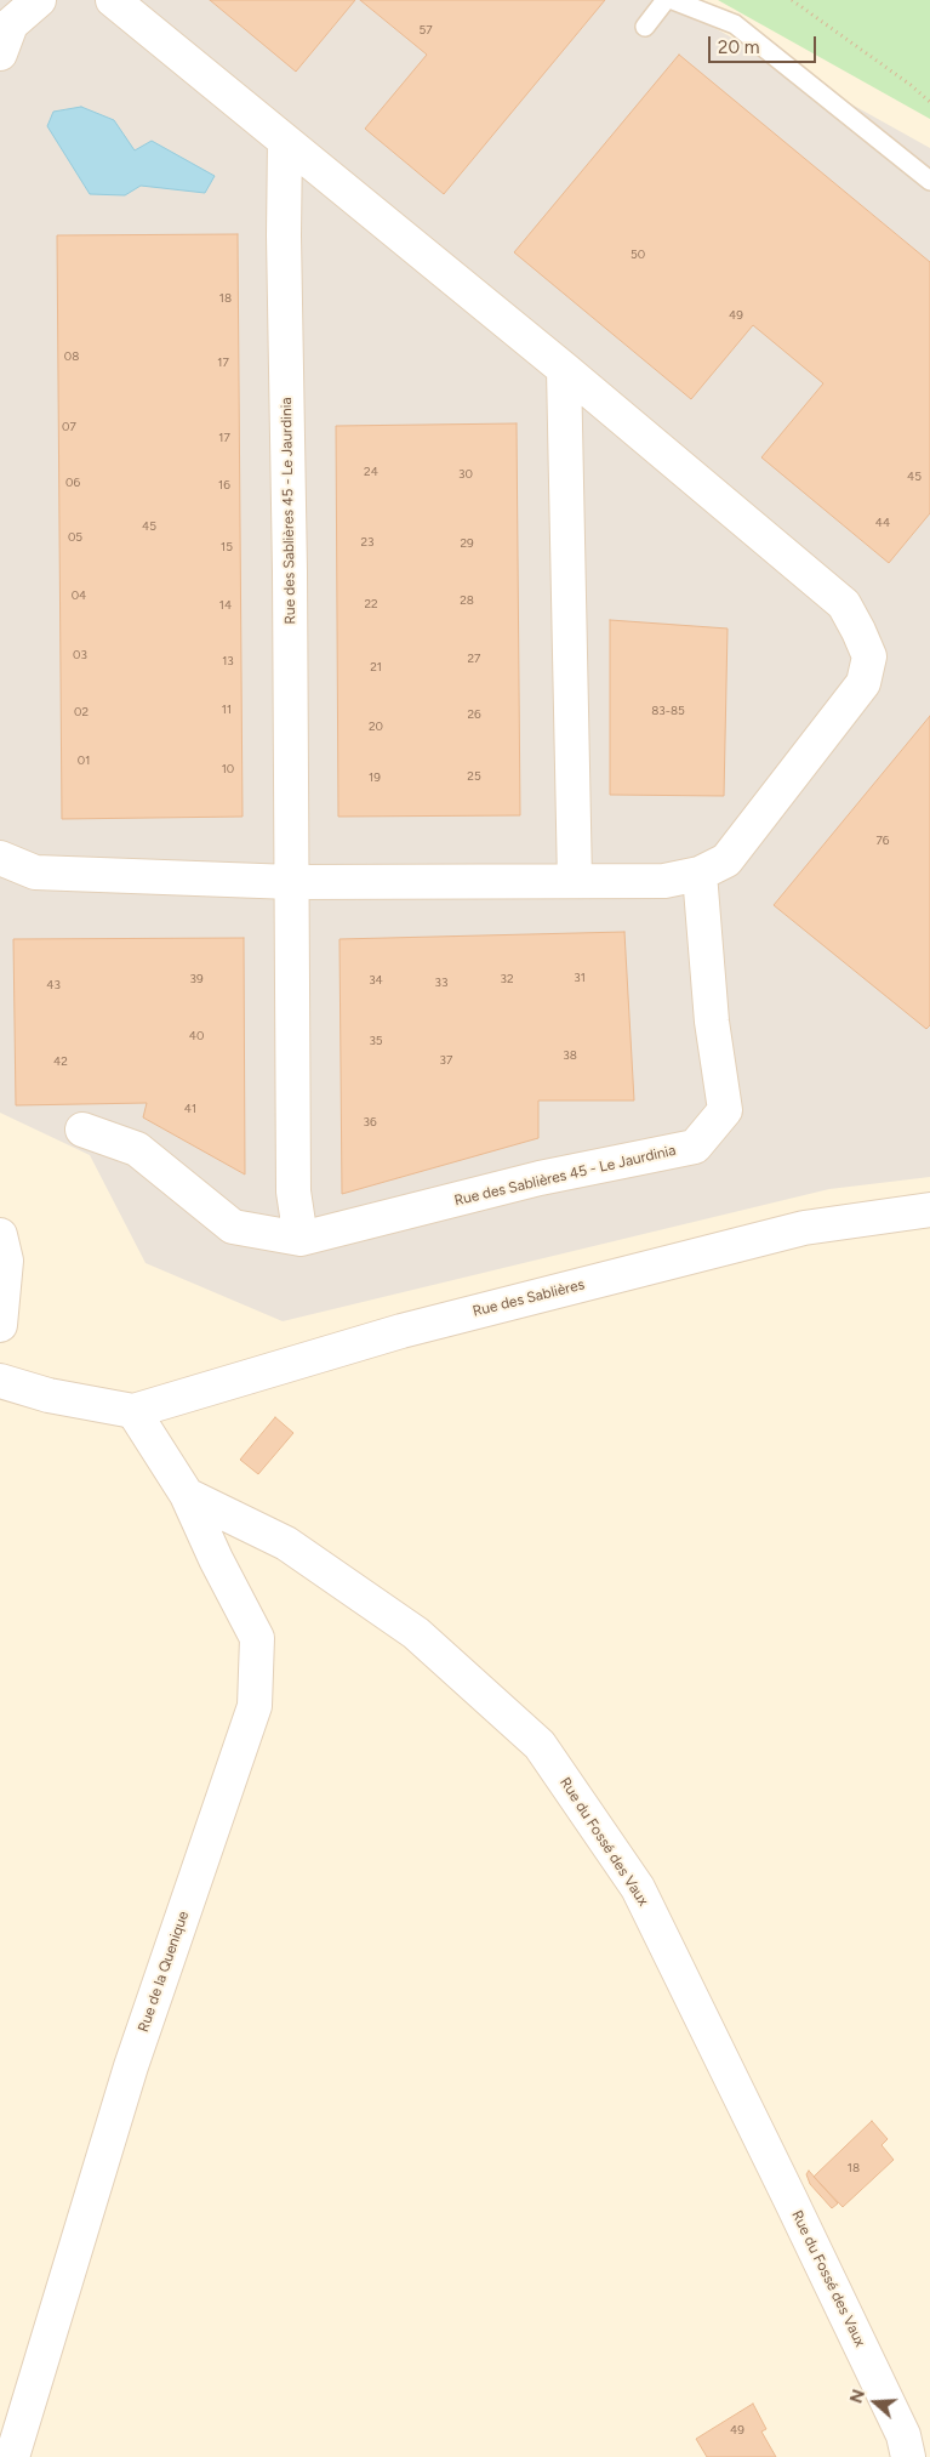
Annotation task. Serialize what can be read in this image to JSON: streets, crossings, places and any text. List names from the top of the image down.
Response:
{
  "streets": {
    "street": [
      "Rue des Sablières 45 - Le Jaurdinia",
      "Rue des Sablières",
      "Rue du Fossé des Vaux",
      "Rue de la Quenique"
    ]
  },
  "crossings": [
    ["Rue du Fossé des Vaux", "Rue de la Quenique"]
  ],
  "house_numbers": [
    "57",
    "50",
    "18",
    "49",
    "08",
    "17",
    "07",
    "17",
    "24",
    "30",
    "45",
    "06",
    "16",
    "44",
    "45",
    "05",
    "23",
    "29",
    "15",
    "04",
    "28",
    "22",
    "14",
    "03",
    "27",
    "13",
    "21",
    "11",
    "83-85",
    "02",
    "26",
    "20",
    "01",
    "10",
    "25",
    "19",
    "76",
    "31",
    "39",
    "32",
    "34",
    "33",
    "43",
    "40",
    "35",
    "38",
    "37",
    "42",
    "41",
    "36",
    "18",
    "49"
  ],
  "scale_bar": "20 m",
  "north": "left"
}
